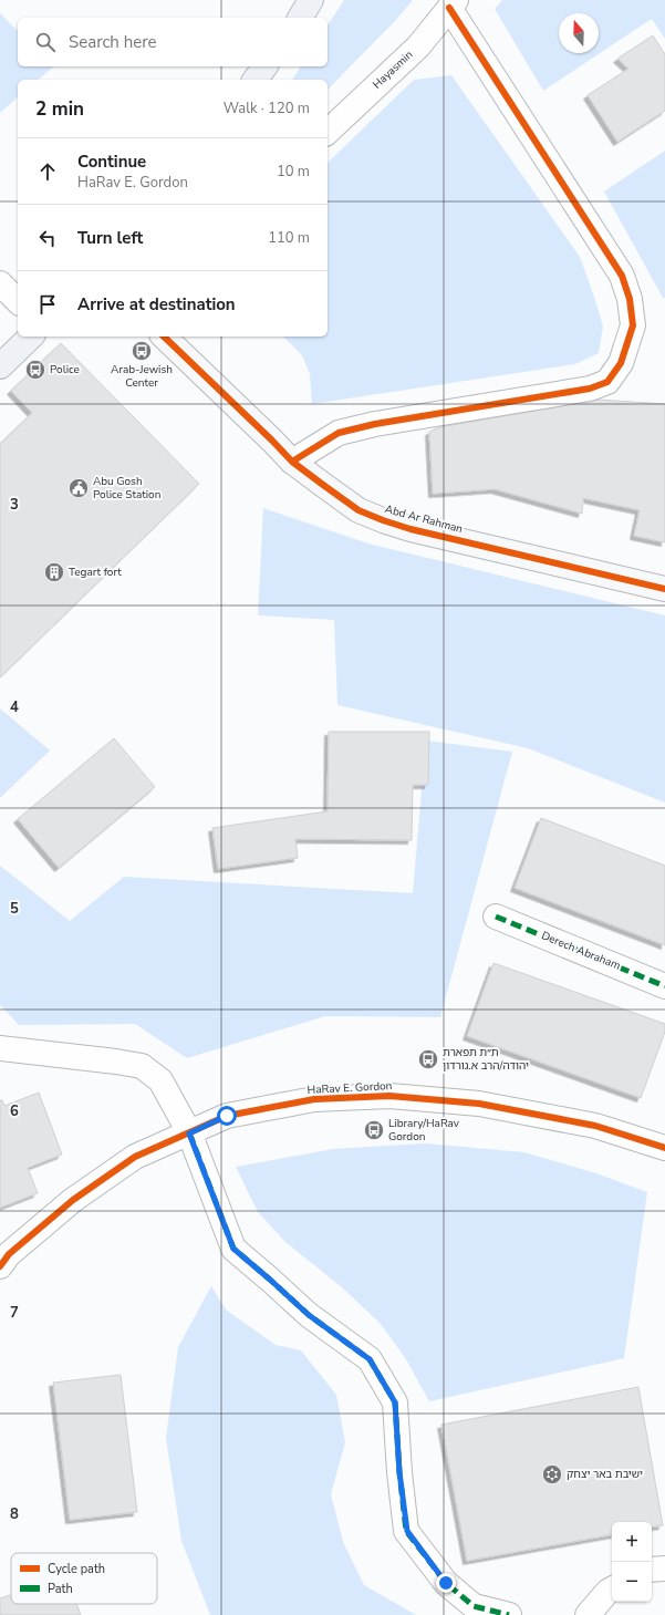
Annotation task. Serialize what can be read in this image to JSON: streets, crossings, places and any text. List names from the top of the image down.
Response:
{
  "streets": {
    "street": [
      "Hayasmin",
      "Abd Ar Rahman",
      "Derech Abraham",
      "HaRav E. Gordon"
    ]
  },
  "places": {
    "bus stop": [
      "Arab-Jewish Center",
      "Police",
      "ת״ת תפארת יהודה/הרב א.גורדון",
      "Library/HaRav Gordon"
    ],
    "public building": ["Abu Gosh Police Station"],
    "building": ["Tegart fort"],
    "synagogue": ["ישיבת באר יצחק"]
  },
  "legend": ["Cycle path", "Path"],
  "north": "top",
  "page": {
    "search": "Search here",
    "heading": ["2 min", "Walk · 120 m"],
    "list": [
      ["Continue", "HaRav E. Gordon", "10 m"],
      ["Turn left", "110 m"],
      "Arrive at destination"
    ],
    "map_buttons": ["+", "−"]
  },
  "grid": {
    "rows": [
      "3",
      "4",
      "5",
      "6",
      "7",
      "8"
    ]
  }
}
